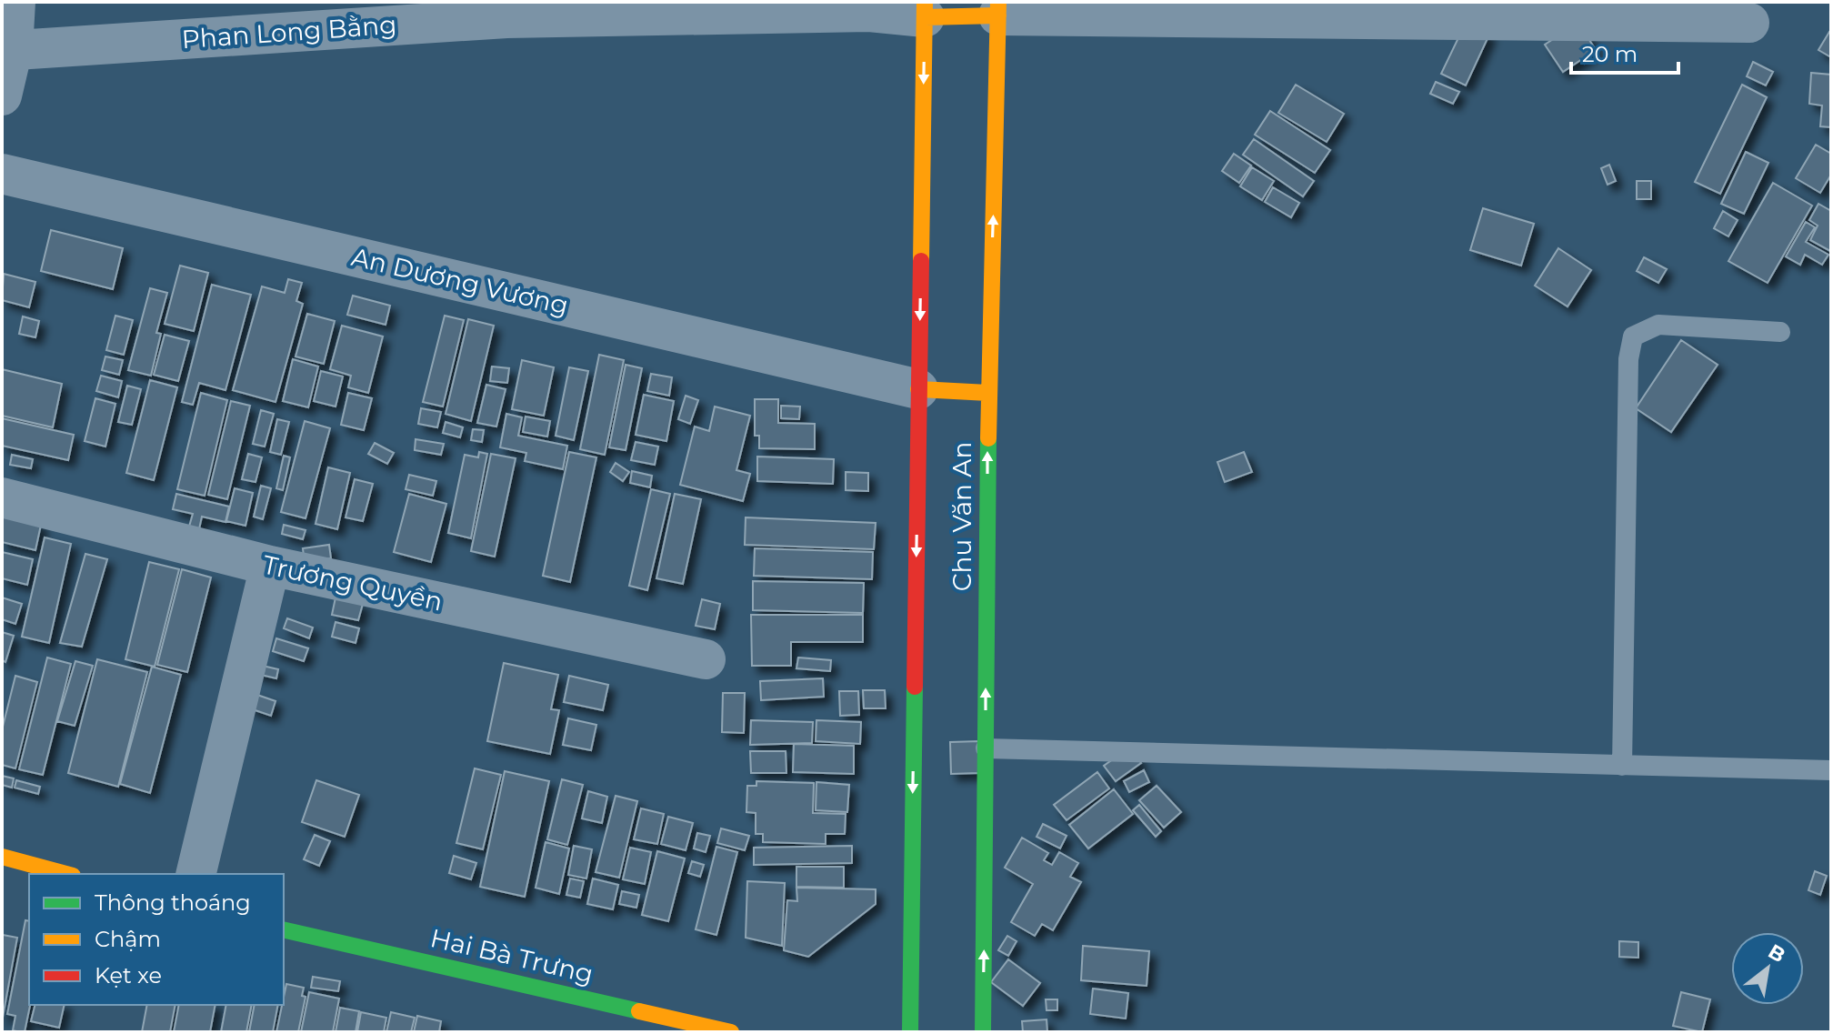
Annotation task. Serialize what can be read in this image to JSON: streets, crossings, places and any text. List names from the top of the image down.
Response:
{
  "streets": {
    "main road": ["Chu Văn An", "Hai Bà Trưng"],
    "street": ["Phan Long Bằng", "An Dương Vương", "Trương Quyền"]
  },
  "crossings": [
    ["Phan Long Bằng", "Chu Văn An"],
    ["An Dương Vương", "Chu Văn An"]
  ],
  "legend": ["Thông thoáng", "Chậm", "Kẹt xe"],
  "scale_bar": "20 m",
  "north": "top right"
}
